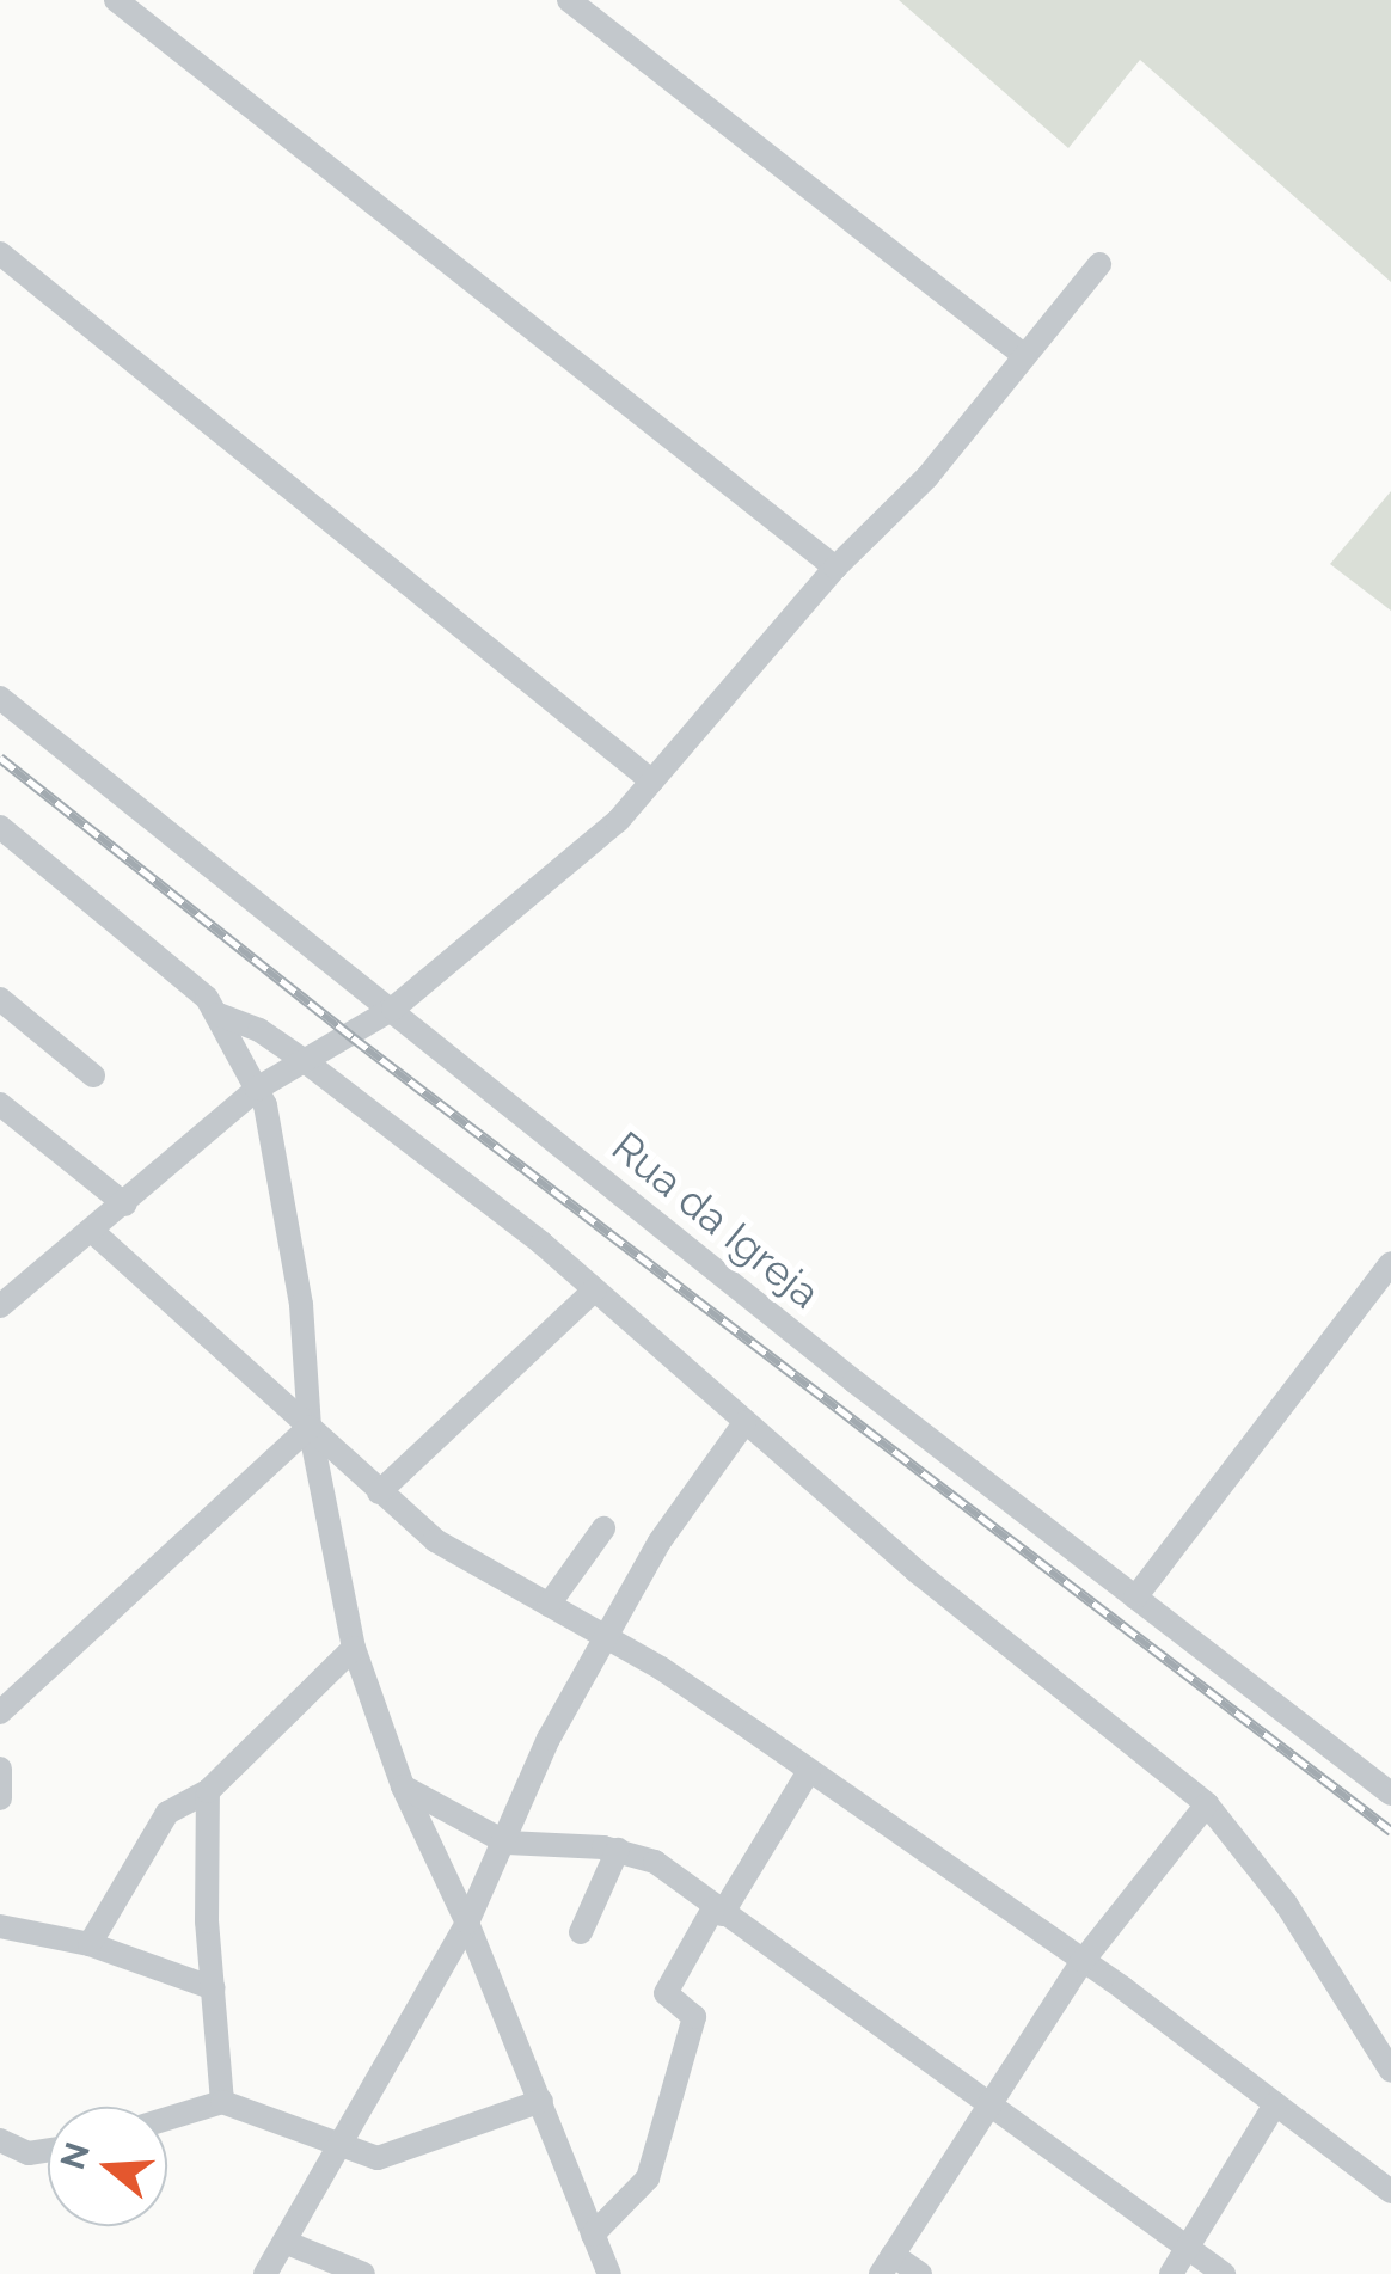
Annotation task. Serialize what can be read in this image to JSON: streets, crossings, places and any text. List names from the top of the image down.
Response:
{
  "streets": {
    "street": ["Rua da Igreja"]
  },
  "north": "left"
}
